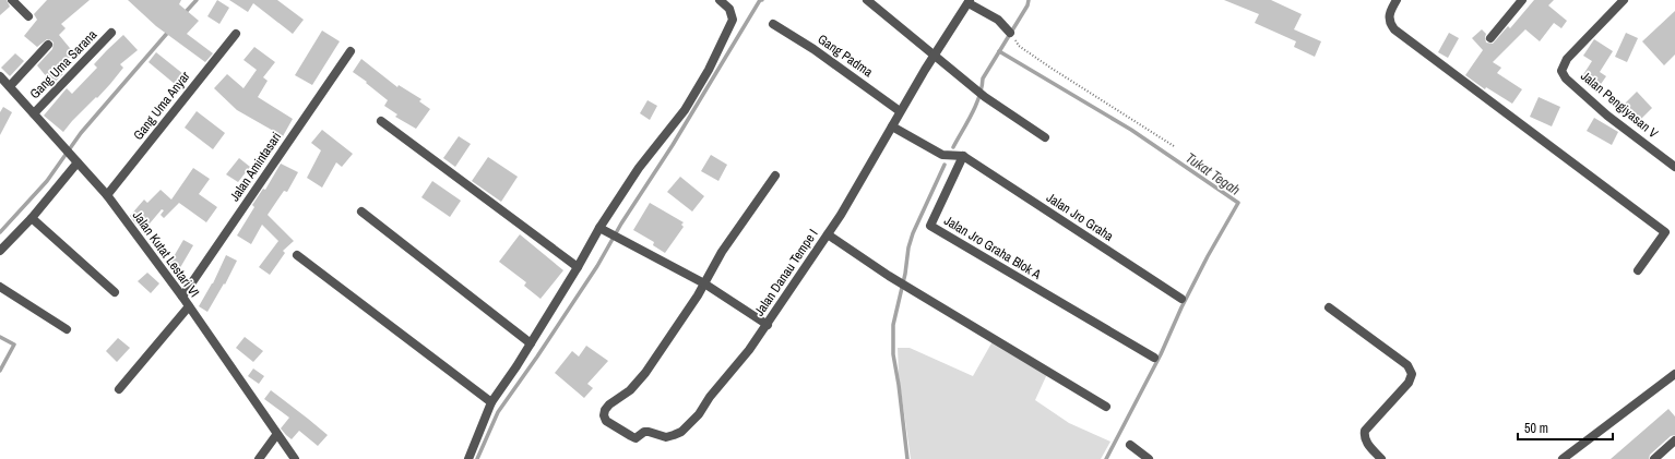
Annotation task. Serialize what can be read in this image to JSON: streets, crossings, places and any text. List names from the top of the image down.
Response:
{
  "streets": {
    "street": [
      "Gang Padma",
      "Gang Uma Sarana",
      "Jalan Pengiyasan V",
      "Gang Uma Anyar",
      "Jalan Amintasari",
      "Jalan Jro Graha",
      "Jalan Jro Graha Blok A",
      "Jalan Kutat Lestari VI",
      "Jalan Danau Tempe I"
    ]
  },
  "crossings": [
    ["Gang Padma", "Jalan Danau Tempe I"],
    ["Gang Uma Sarana", "Jalan Kutat Lestari VI"],
    ["Gang Uma Anyar", "Jalan Kutat Lestari VI"],
    ["Jalan Amintasari", "Jalan Kutat Lestari VI"],
    ["Jalan Jro Graha", "Jalan Jro Graha Blok A"]
  ],
  "water": ["Tukat Tegah"],
  "scale_bar": "50 m"
}
